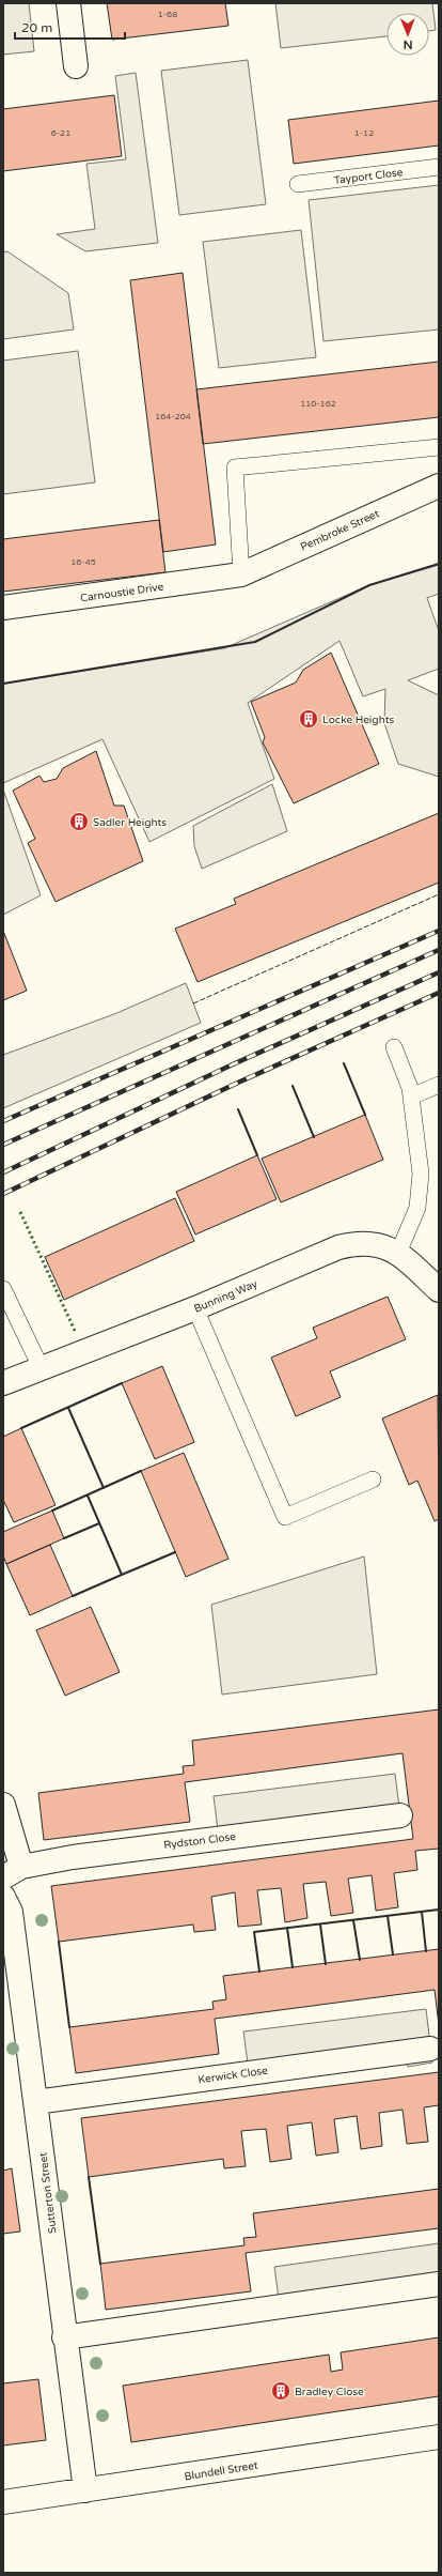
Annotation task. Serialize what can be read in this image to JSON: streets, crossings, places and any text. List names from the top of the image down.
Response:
{
  "streets": {
    "street": [
      "Pembroke Street",
      "Carnoustie Drive",
      "Bunning Way",
      "Rydston Close",
      "Kerwick Close",
      "Sutterton Street",
      "Blundell Street"
    ],
    "lane": ["Tayport Close"]
  },
  "crossings": [
    ["Pembroke Street", "Carnoustie Drive"],
    ["Kerwick Close", "Sutterton Street"],
    ["Sutterton Street", "Blundell Street"]
  ],
  "places": {
    "building": ["Locke Heights", "Sadler Heights", "Bradley Close"]
  },
  "house_numbers": [
    "1-68",
    "6-21",
    "1-12",
    "110-162",
    "164-204",
    "16-45"
  ],
  "scale_bar": "20 m",
  "north": "bottom"
}
